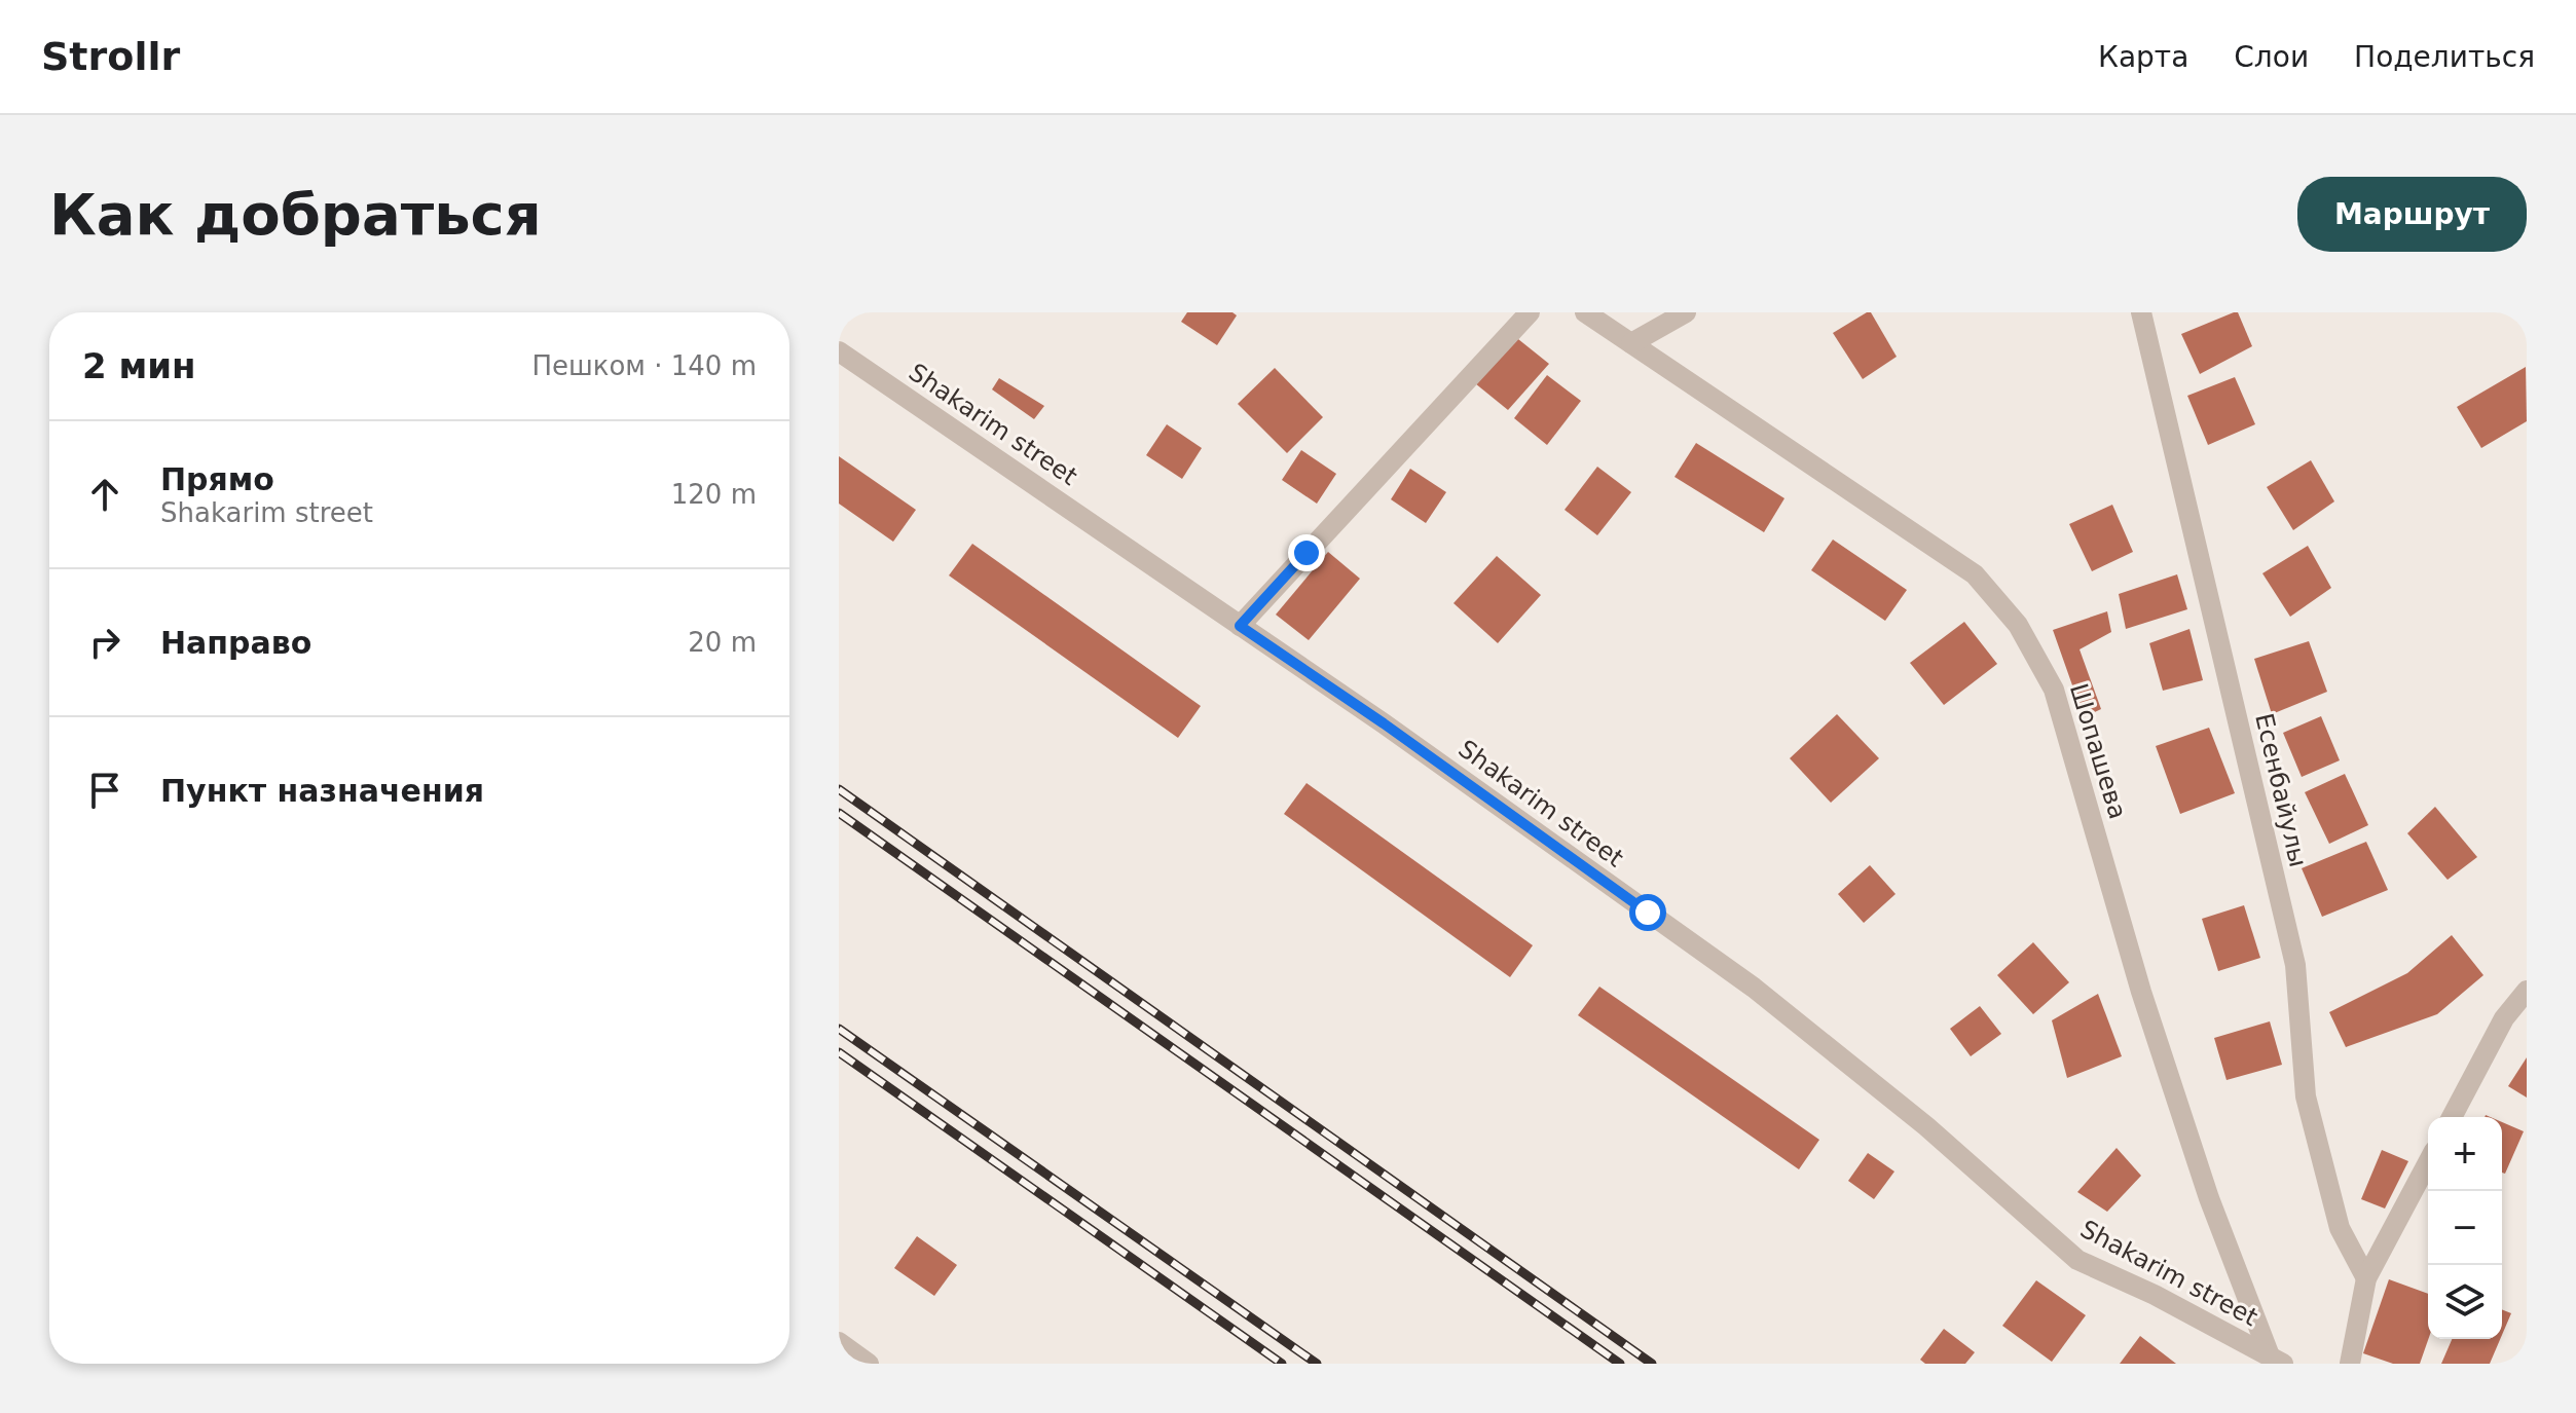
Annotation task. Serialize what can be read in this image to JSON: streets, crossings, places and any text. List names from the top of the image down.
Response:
{
  "streets": {
    "street": ["Shakarim street", "Шопашева", "Есенбайулы"]
  },
  "crossings": [
    ["Shakarim street", "Шопашева"]
  ],
  "page": {
    "header": "Strollr",
    "nav": ["Карта", "Слои", "Поделиться"],
    "buttons": "Маршрут",
    "title": "Как добраться",
    "heading": ["2 мин", "Пешком · 140 m"],
    "list": [
      ["Прямо", "Shakarim street", "120 m"],
      ["Направо", "20 m"],
      "Пункт назначения"
    ],
    "map_buttons": ["+", "−"]
  }
}
